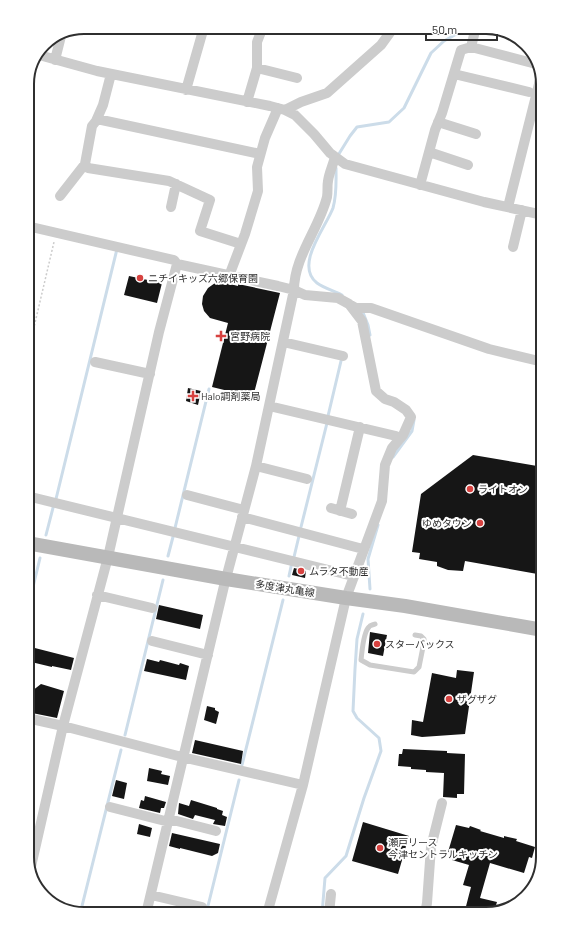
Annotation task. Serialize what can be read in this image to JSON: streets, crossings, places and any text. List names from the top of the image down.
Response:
{
  "streets": {
    "main road": ["多度津丸亀線"]
  },
  "places": {
    "other": [
      "ニチイキッズ六郷保育園",
      "ライトオン",
      "ゆめタウン",
      "ムラタ不動産",
      "スターバックス",
      "ザグザグ",
      "瀬戸リース 今津セントラルキッチン"
    ],
    "health": ["宮野病院", "Halo調剤薬局"]
  },
  "scale_bar": "50 m"
}
